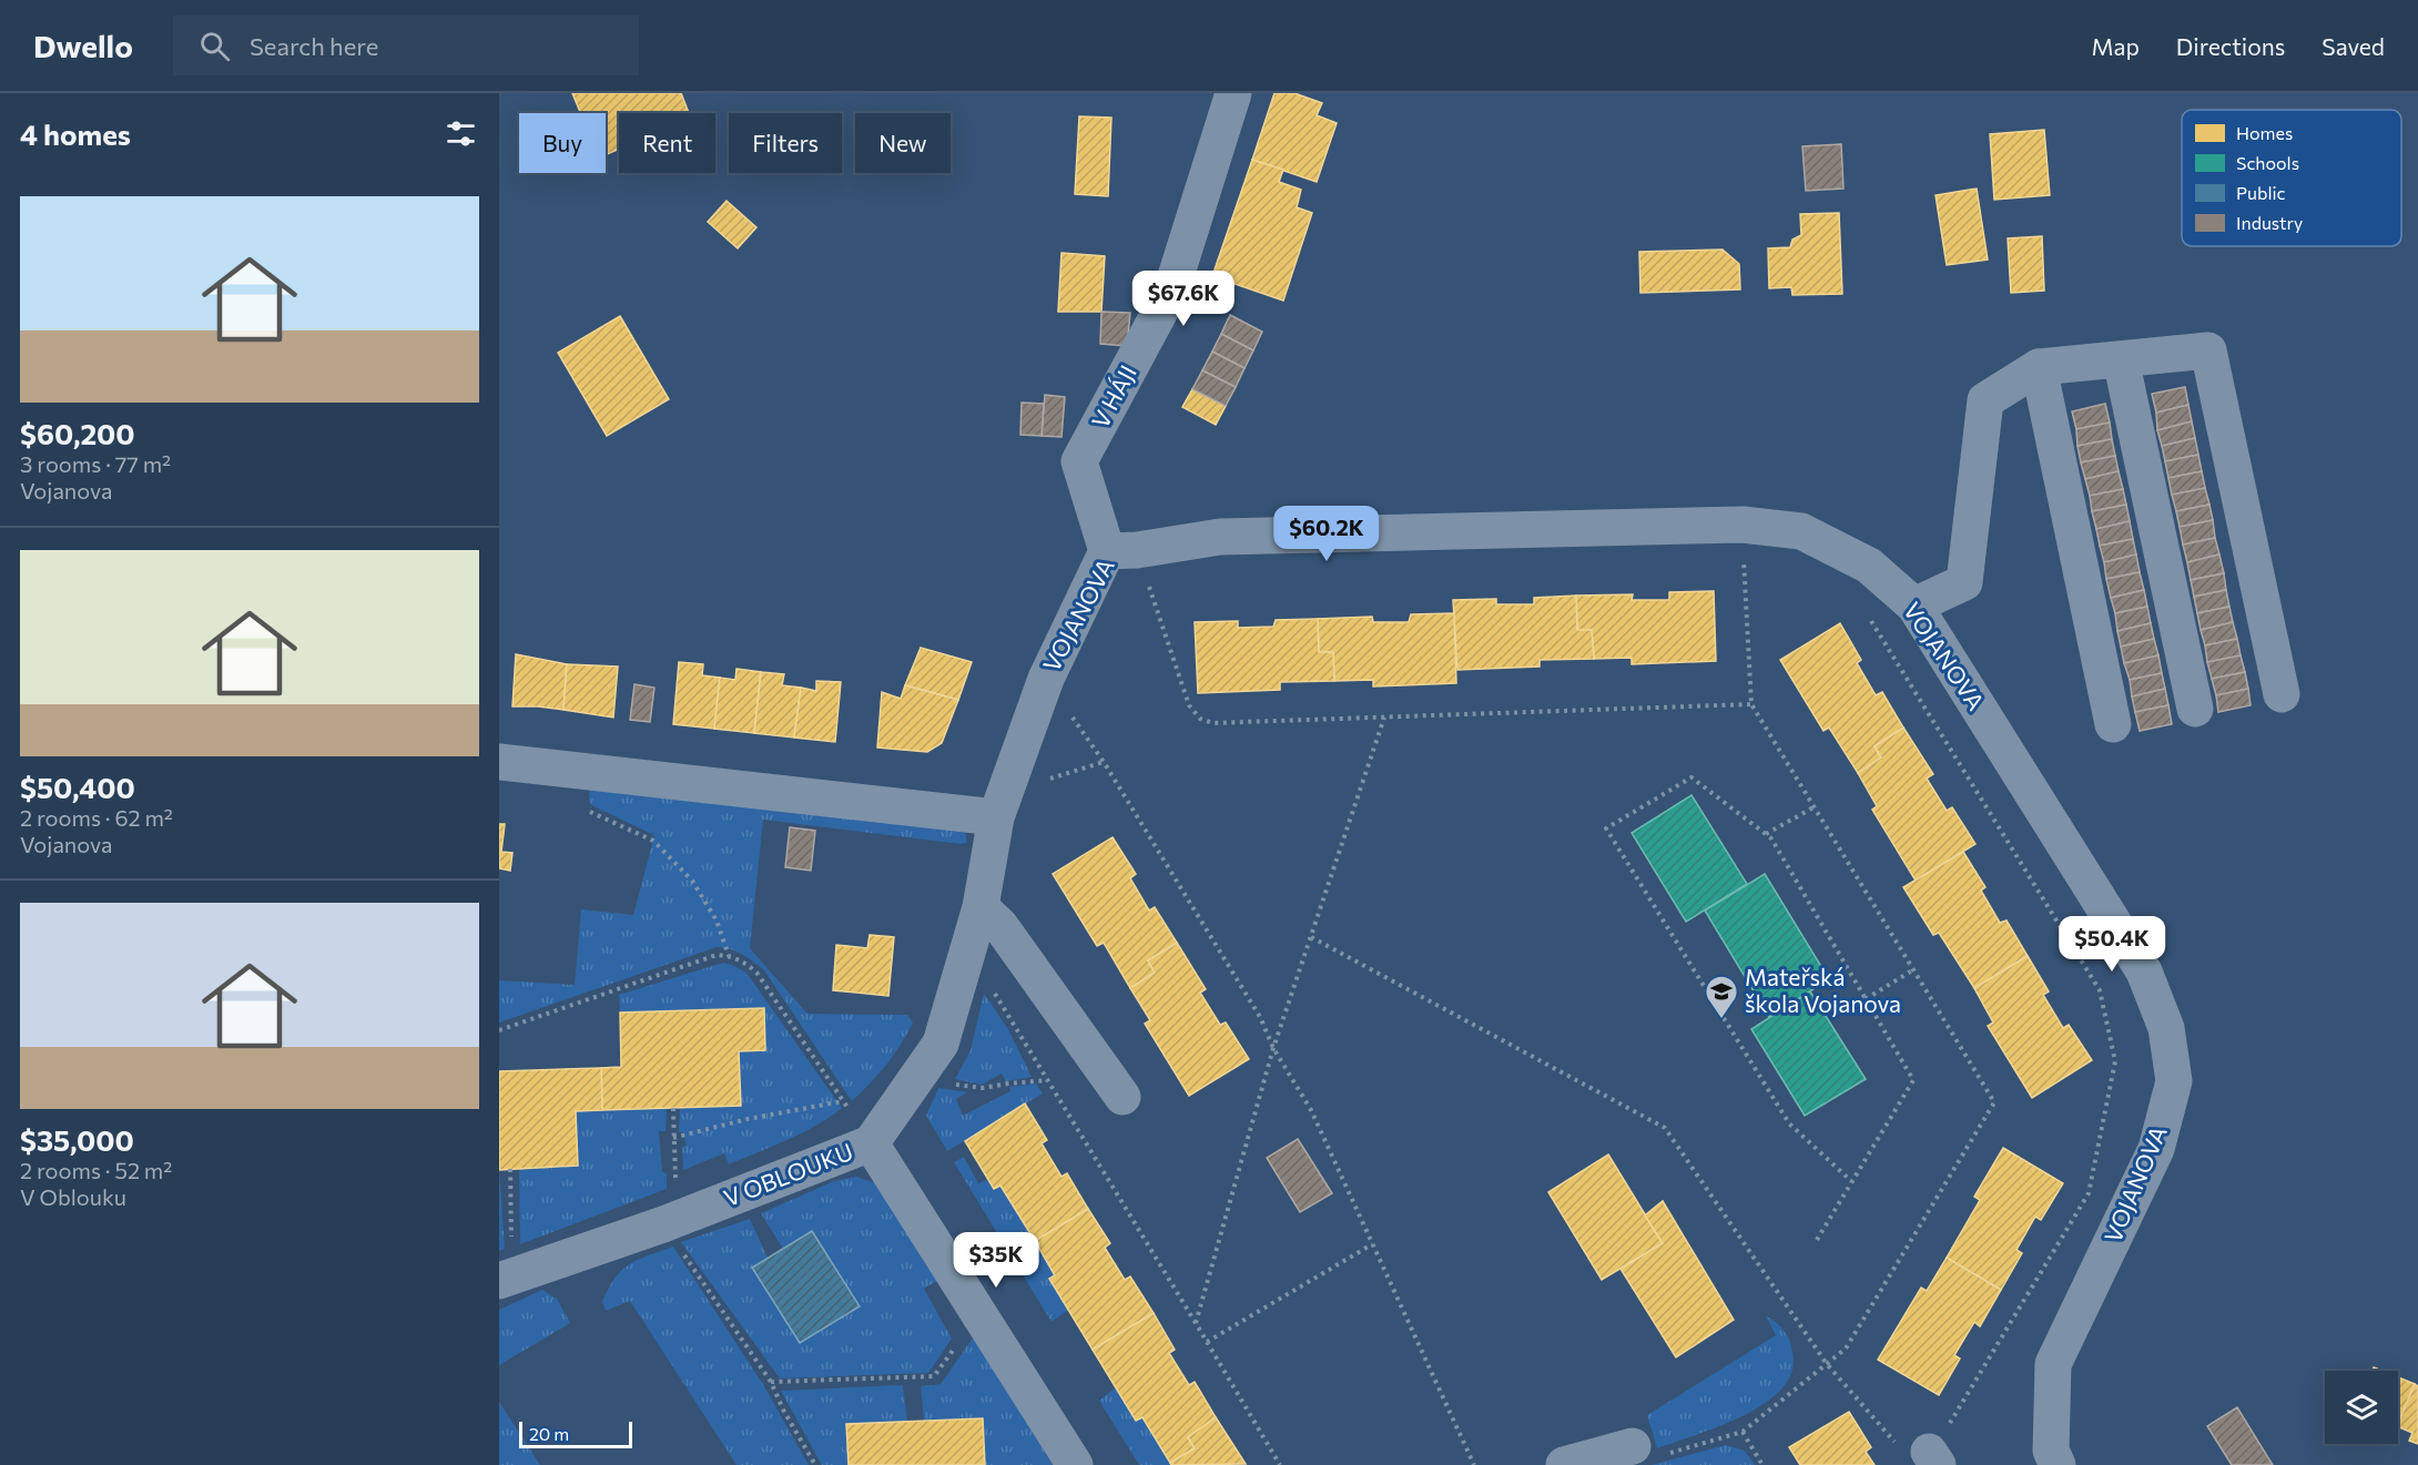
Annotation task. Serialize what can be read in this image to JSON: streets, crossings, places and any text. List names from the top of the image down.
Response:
{
  "streets": {
    "street": ["V HÁJI", "VOJANOVA", "V OBLOUKU"]
  },
  "crossings": [
    ["V HÁJI", "VOJANOVA"],
    ["VOJANOVA", "V OBLOUKU"]
  ],
  "places": {
    "school or university": ["Mateřská škola Vojanova"]
  },
  "legend": [
    "Homes",
    "Schools",
    "Public",
    "Industry"
  ],
  "scale_bar": "20 m",
  "page": {
    "header": "Dwello",
    "search": "Search here",
    "nav": ["Map", "Directions", "Saved"],
    "heading": "4 homes",
    "chip": [
      "Buy",
      "Rent",
      "Filters",
      "New"
    ],
    "list": [
      {
        "name": "$60,200",
        "note": "3 rooms · 77 m² · Vojanova"
      },
      {
        "name": "$50,400",
        "note": "2 rooms · 62 m² · Vojanova"
      },
      {
        "name": "$35,000",
        "note": "2 rooms · 52 m² · V Oblouku"
      }
    ],
    "price": [
      "$67.6K",
      "$60.2K",
      "$50.4K",
      "$35K"
    ],
    "scale": "20 m"
  }
}
